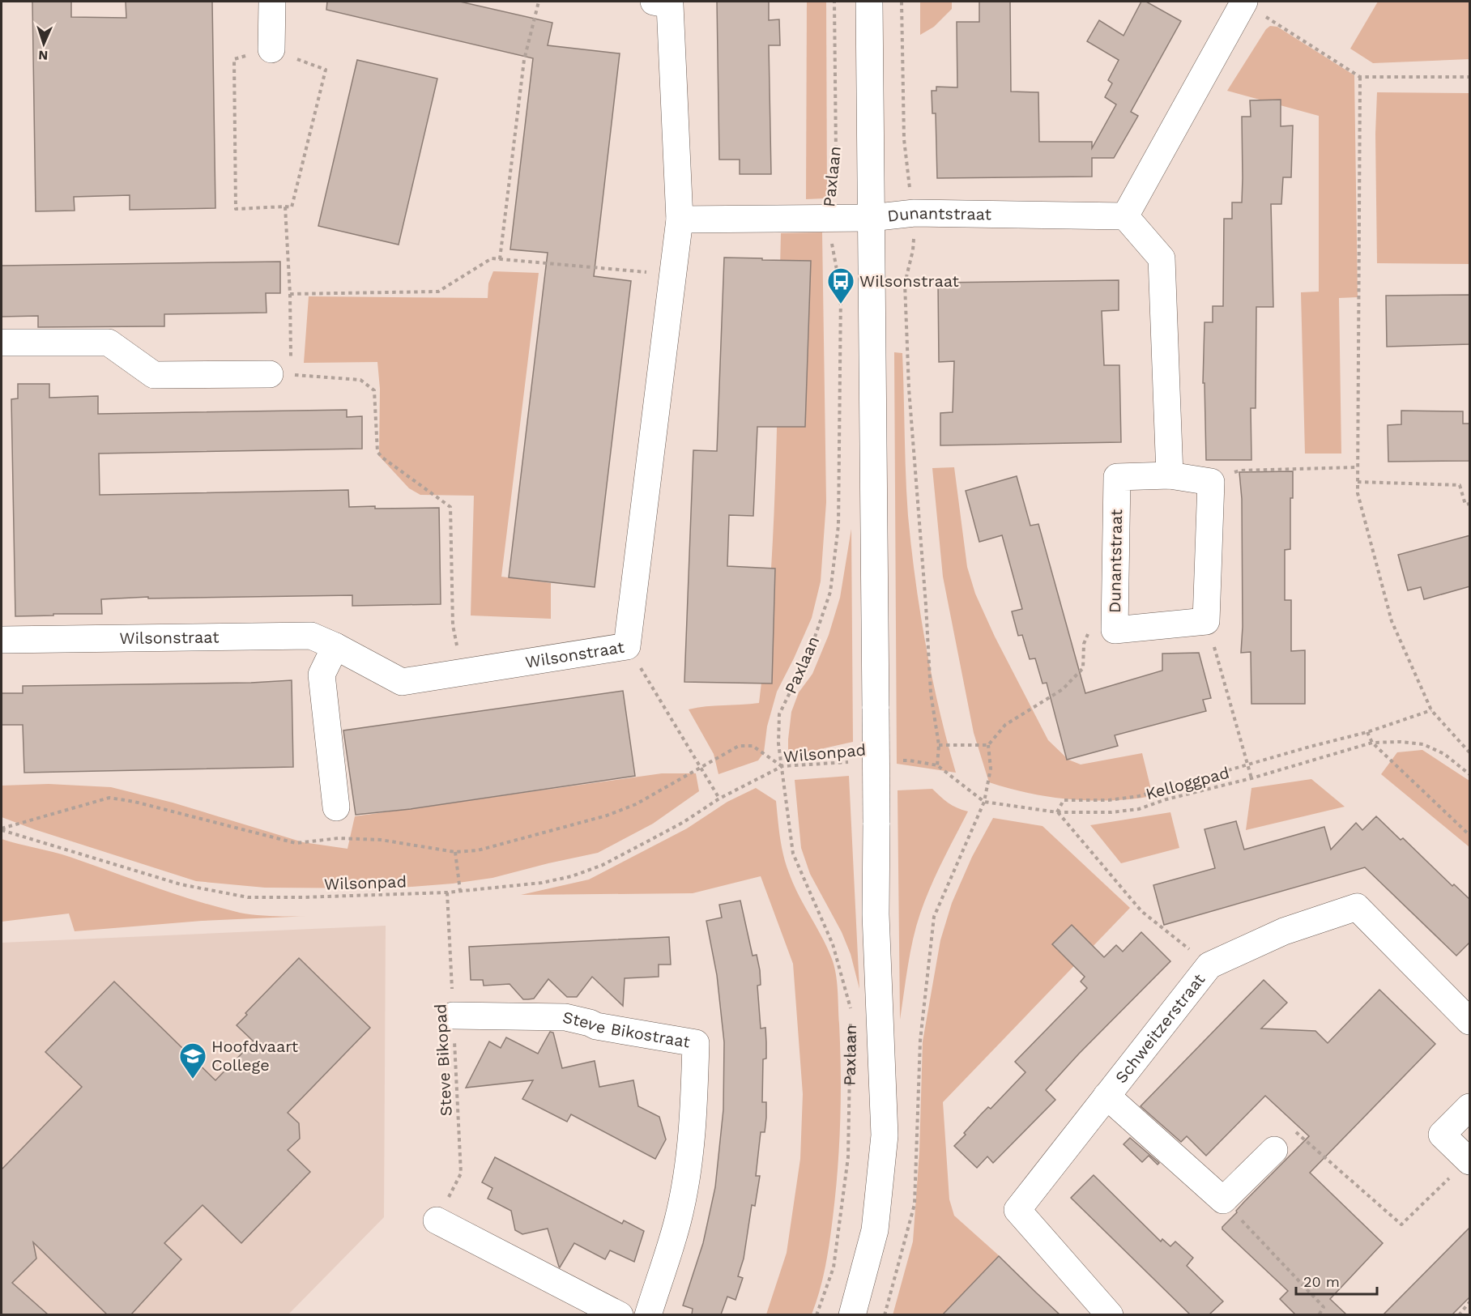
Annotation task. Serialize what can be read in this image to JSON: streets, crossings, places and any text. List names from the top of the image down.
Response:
{
  "streets": {
    "street": [
      "Paxlaan",
      "Dunantstraat",
      "Wilsonstraat",
      "Schweitzerstraat",
      "Steve Bikostraat"
    ],
    "path": ["Wilsonpad", "Kelloggpad", "Steve Bikopad"]
  },
  "crossings": [
    ["Paxlaan", "Dunantstraat"],
    ["Paxlaan", "Wilsonpad"],
    ["Wilsonpad", "Steve Bikopad"],
    ["Steve Bikostraat", "Steve Bikopad"]
  ],
  "places": {
    "bus stop": ["Wilsonstraat"],
    "school or university": ["Hoofdvaart College"]
  },
  "scale_bar": "20 m",
  "north": "bottom"
}
